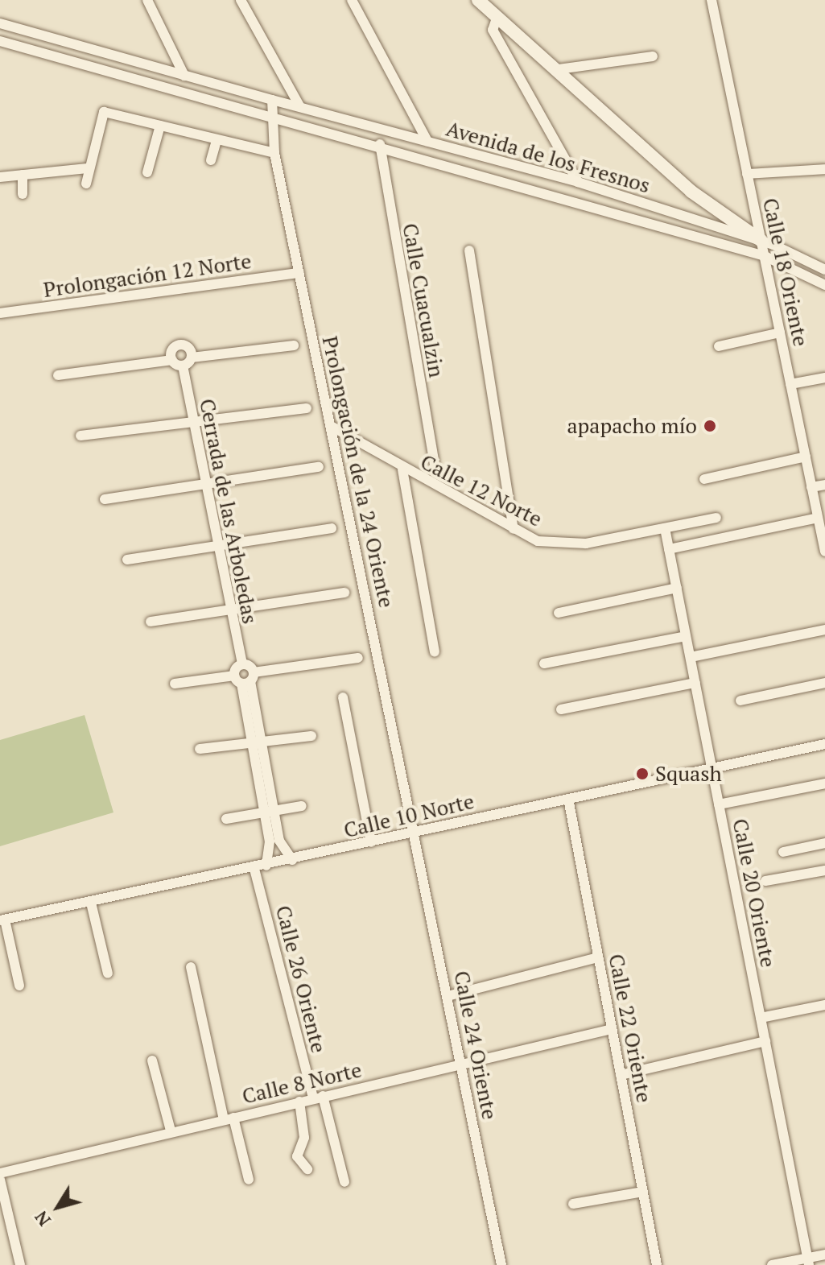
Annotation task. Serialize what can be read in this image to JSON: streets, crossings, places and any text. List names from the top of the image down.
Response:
{
  "streets": {
    "street": [
      "Avenida de los Fresnos",
      "Calle 18 Oriente",
      "Prolongación 12 Norte",
      "Calle Cuacualzin",
      "Prolongación de la 24 Oriente",
      "Calle 12 Norte",
      "Cerrada de las Arboledas",
      "Calle 10 Norte",
      "Calle 20 Oriente",
      "Calle 26 Oriente",
      "Calle 22 Oriente",
      "Calle 24 Oriente",
      "Calle 8 Norte"
    ]
  },
  "crossings": [
    ["Avenida de los Fresnos", "Calle 18 Oriente"],
    ["Avenida de los Fresnos", "Calle Cuacualzin"],
    ["Avenida de los Fresnos", "Prolongación de la 24 Oriente"],
    ["Prolongación 12 Norte", "Prolongación de la 24 Oriente"],
    ["Prolongación de la 24 Oriente", "Calle 12 Norte"],
    ["Prolongación de la 24 Oriente", "Calle 10 Norte"],
    ["Prolongación de la 24 Oriente", "Calle 24 Oriente"],
    ["Calle 12 Norte", "Calle 20 Oriente"],
    ["Calle 10 Norte", "Calle 20 Oriente"],
    ["Calle 10 Norte", "Calle 26 Oriente"],
    ["Calle 10 Norte", "Calle 22 Oriente"],
    ["Calle 10 Norte", "Calle 24 Oriente"],
    ["Calle 26 Oriente", "Calle 8 Norte"],
    ["Calle 22 Oriente", "Calle 8 Norte"],
    ["Calle 24 Oriente", "Calle 8 Norte"]
  ],
  "places": ["apapacho mío", "Squash"],
  "north": "bottom left"
}
